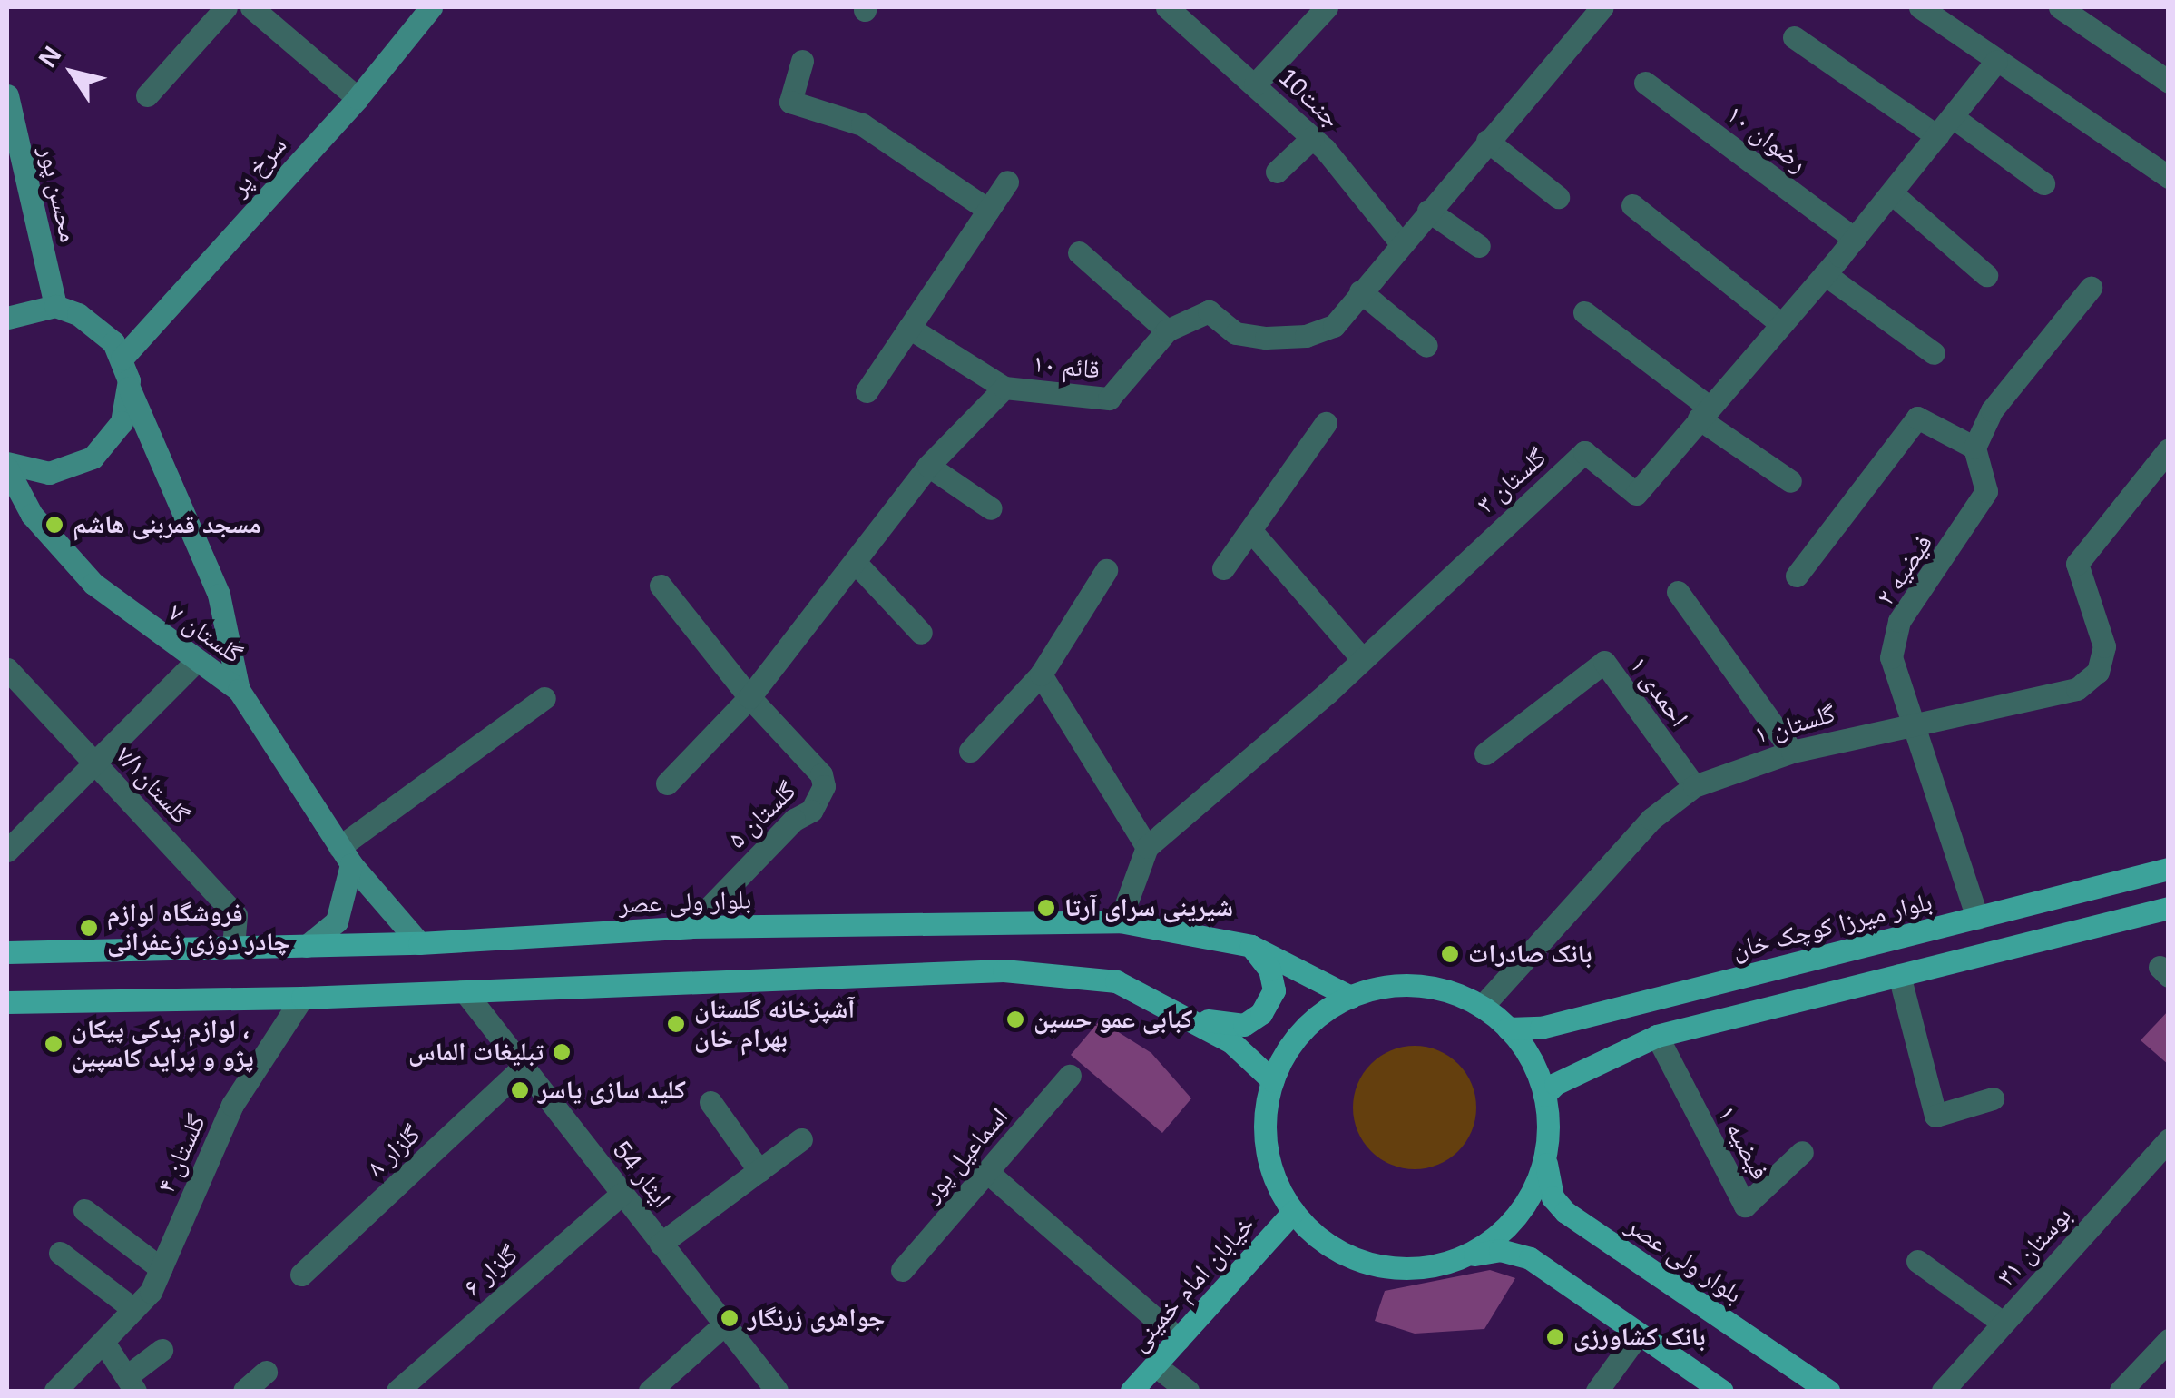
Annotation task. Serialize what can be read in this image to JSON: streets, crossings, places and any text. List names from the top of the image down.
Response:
{
  "streets": {
    "main road": [
      "سرخ پر",
      "محسن پور",
      "گلستان ۷",
      "بلوار ولی عصر",
      "بلوار میرزا کوچک خان",
      "خیابان امام خمینی"
    ],
    "street": [
      "جنت10",
      "رضوان ۱۰",
      "قائم ۱۰",
      "گلستان ۳",
      "فیضیه ۲",
      "احمدی ۱",
      "گلستان ۱",
      "گلستان۷/۱",
      "گلستان ۵",
      "فیضیه ۱",
      "گلزار ۸",
      "گلستان ۴",
      "اسماعیل پور",
      "ایثار 54",
      "بوستان ۳۱",
      "گلزار ۶"
    ]
  },
  "crossings": [
    ["جنت10", "قائم ۱۰"],
    ["رضوان ۱۰", "گلستان ۳"],
    ["قائم ۱۰", "گلستان ۵"],
    ["گلستان ۳", "بلوار ولی عصر"],
    ["فیضیه ۲", "گلستان ۱"],
    ["فیضیه ۲", "بلوار میرزا کوچک خان"],
    ["گلستان ۷", "بلوار ولی عصر"],
    ["احمدی ۱", "گلستان ۱"],
    ["گلستان ۱", "بلوار ولی عصر"],
    ["گلستان ۱", "بلوار میرزا کوچک خان"],
    ["گلستان ۱", "خیابان امام خمینی"],
    ["گلستان۷/۱", "بلوار ولی عصر"],
    ["گلستان ۵", "بلوار ولی عصر"],
    ["بلوار ولی عصر", "بلوار میرزا کوچک خان"],
    ["بلوار ولی عصر", "خیابان امام خمینی"],
    ["بلوار میرزا کوچک خان", "خیابان امام خمینی"],
    ["گلزار ۸", "ایثار 54"],
    ["ایثار 54", "گلزار ۶"]
  ],
  "places": [
    "مسجد قمربنی هاشم",
    "شیرینی سرای آرتا",
    "فروشگاه لوازم چادر دوزی زعفرانی",
    "بانک صادرات",
    "کبابی عمو حسین",
    "آشپزخانه گلستان بهرام خان",
    "لوازم یدکی پیکان ، پژو و پراید کاسپین",
    "تبلیغات الماس",
    "کلید سازی یاسر",
    "جواهری زرنگار",
    "بانک کشاورزی"
  ],
  "north": "top left"
}
